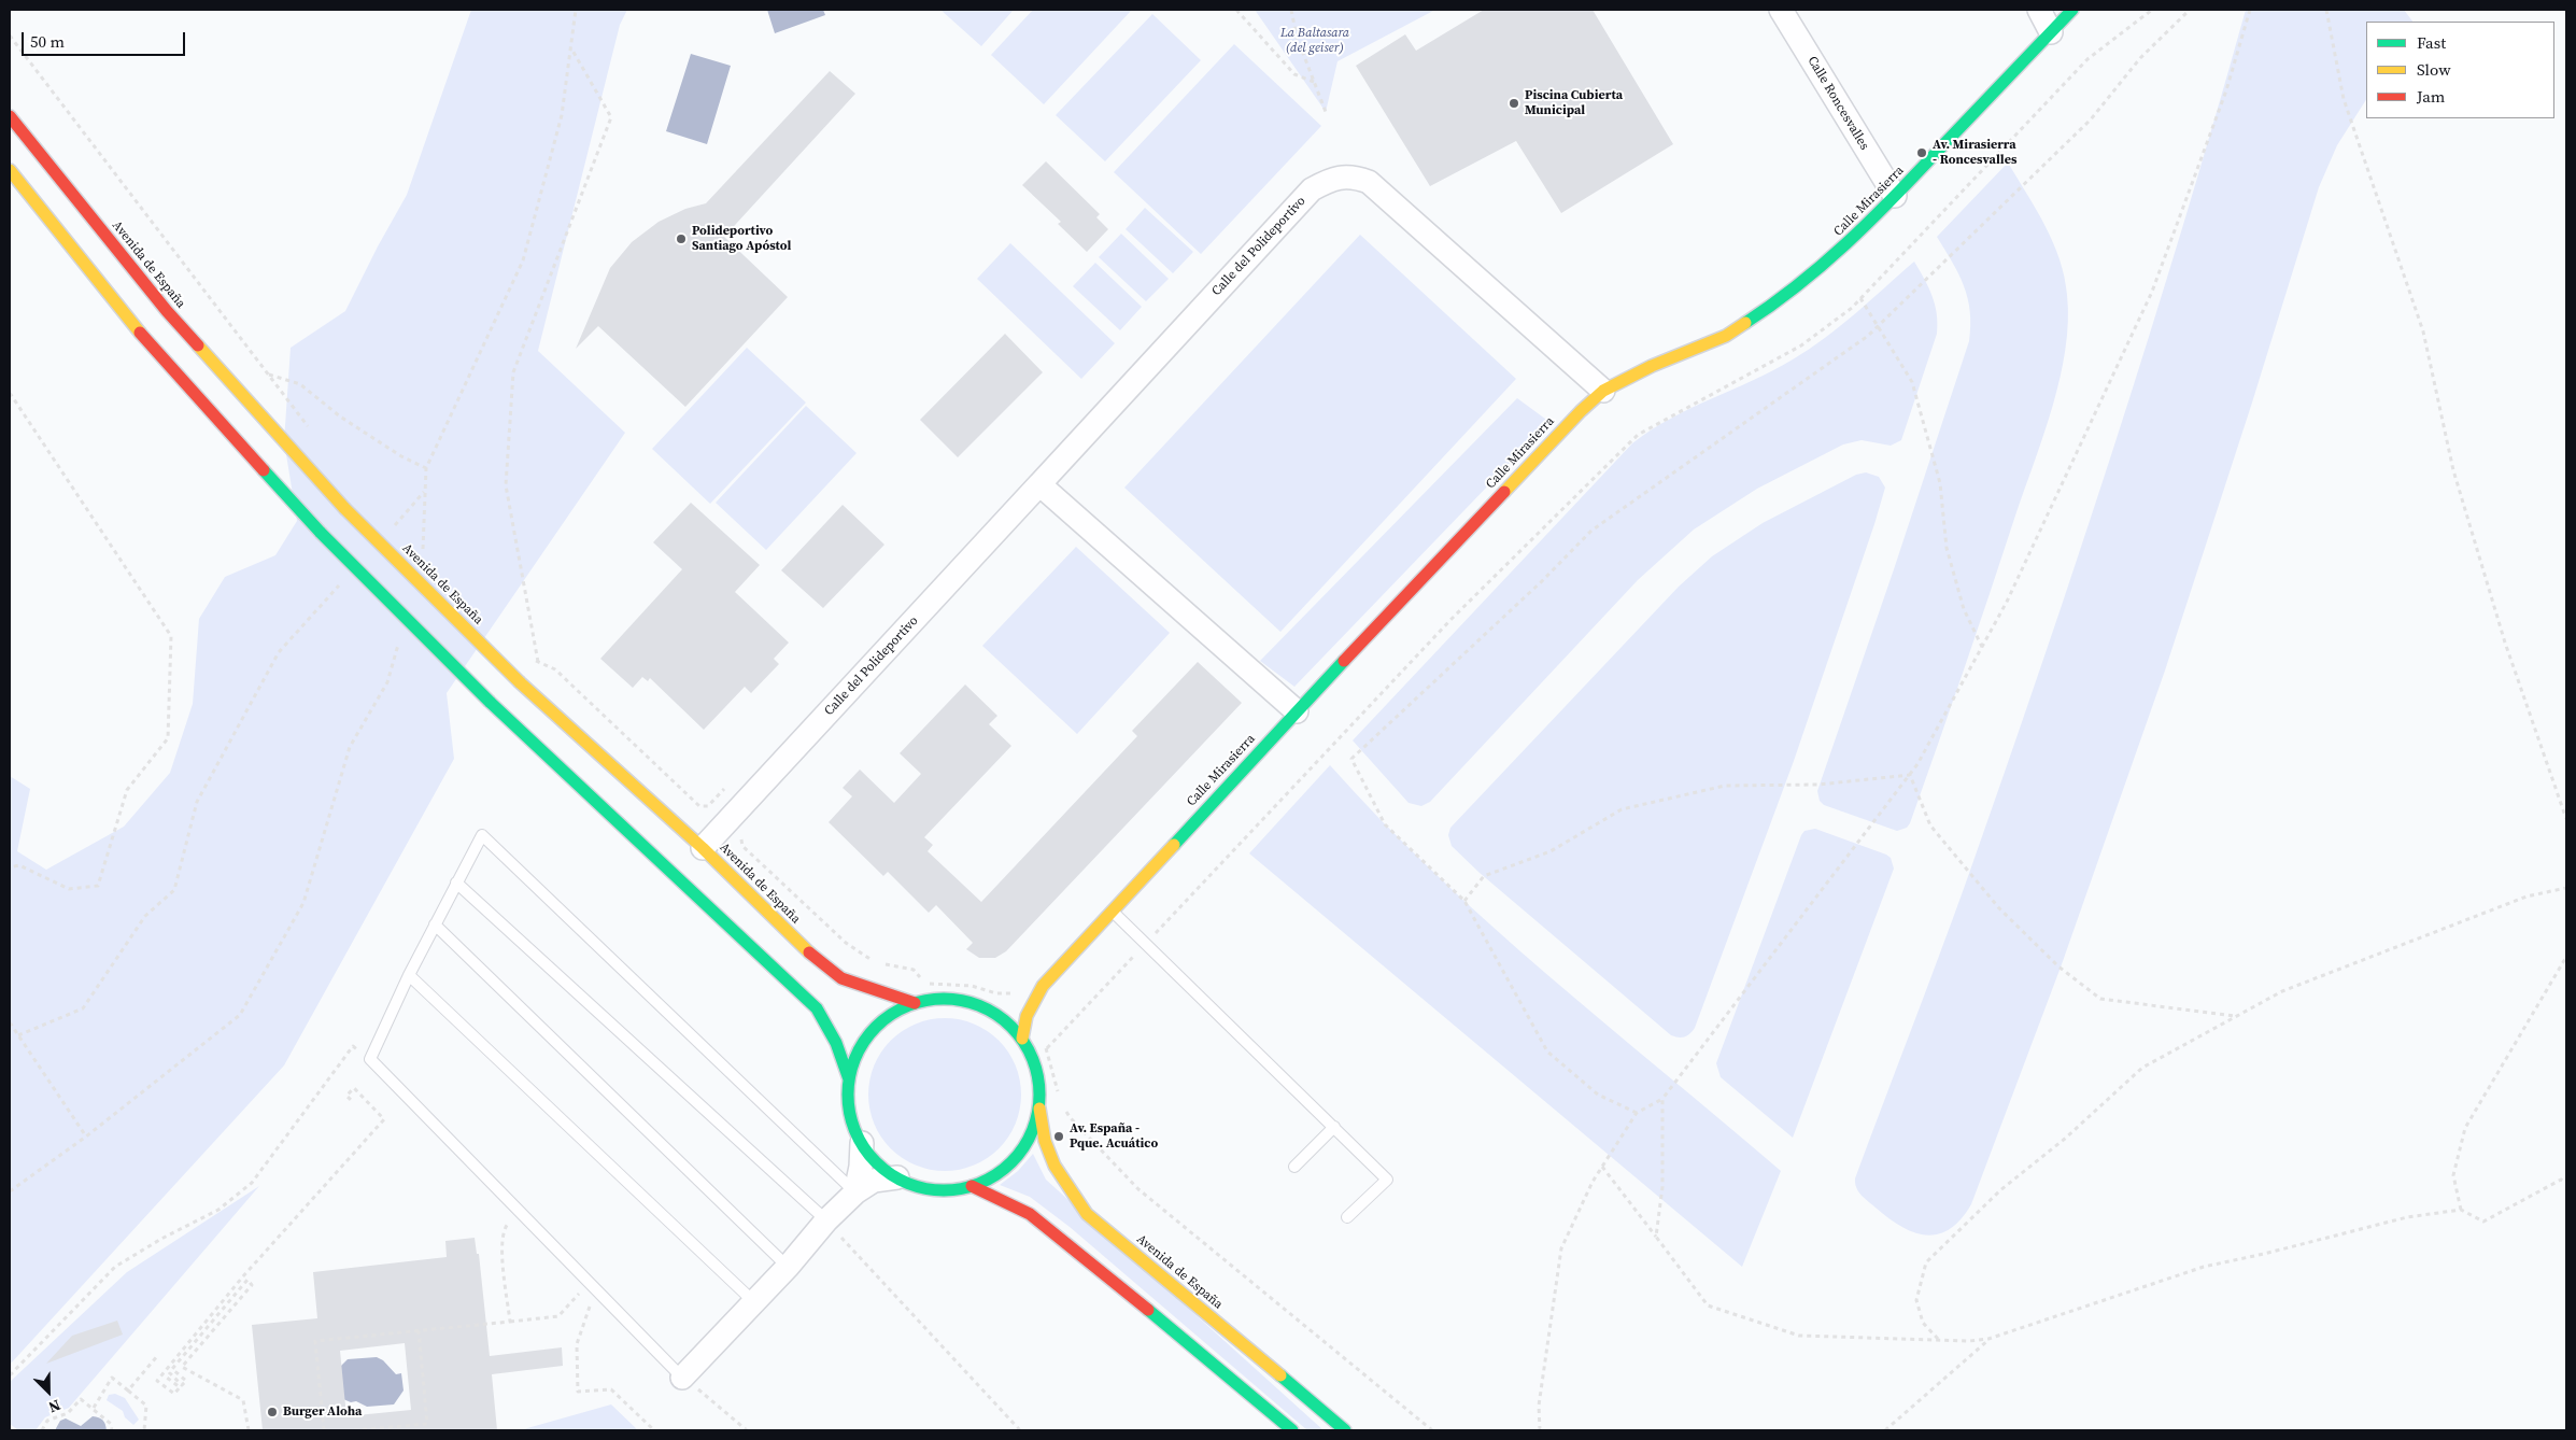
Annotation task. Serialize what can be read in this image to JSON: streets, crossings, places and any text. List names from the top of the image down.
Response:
{
  "streets": {
    "main road": ["Calle Mirasierra", "Avenida de España"],
    "street": ["Calle Roncesvalles", "Calle del Polideportivo"]
  },
  "crossings": [
    ["Calle Roncesvalles", "Calle Mirasierra"],
    ["Calle Mirasierra", "Calle del Polideportivo"],
    ["Calle Mirasierra", "Avenida de España"],
    ["Calle del Polideportivo", "Avenida de España"]
  ],
  "parks": ["La Baltasara (del geiser)"],
  "places": [
    "Piscina Cubierta Municipal",
    "Av. Mirasierra - Roncesvalles",
    "Polideportivo Santiago Apóstol",
    "Av. España - Pque. Acuático",
    "Burger Aloha"
  ],
  "legend": ["Fast", "Slow", "Jam"],
  "scale_bar": "50 m",
  "north": "bottom right"
}
